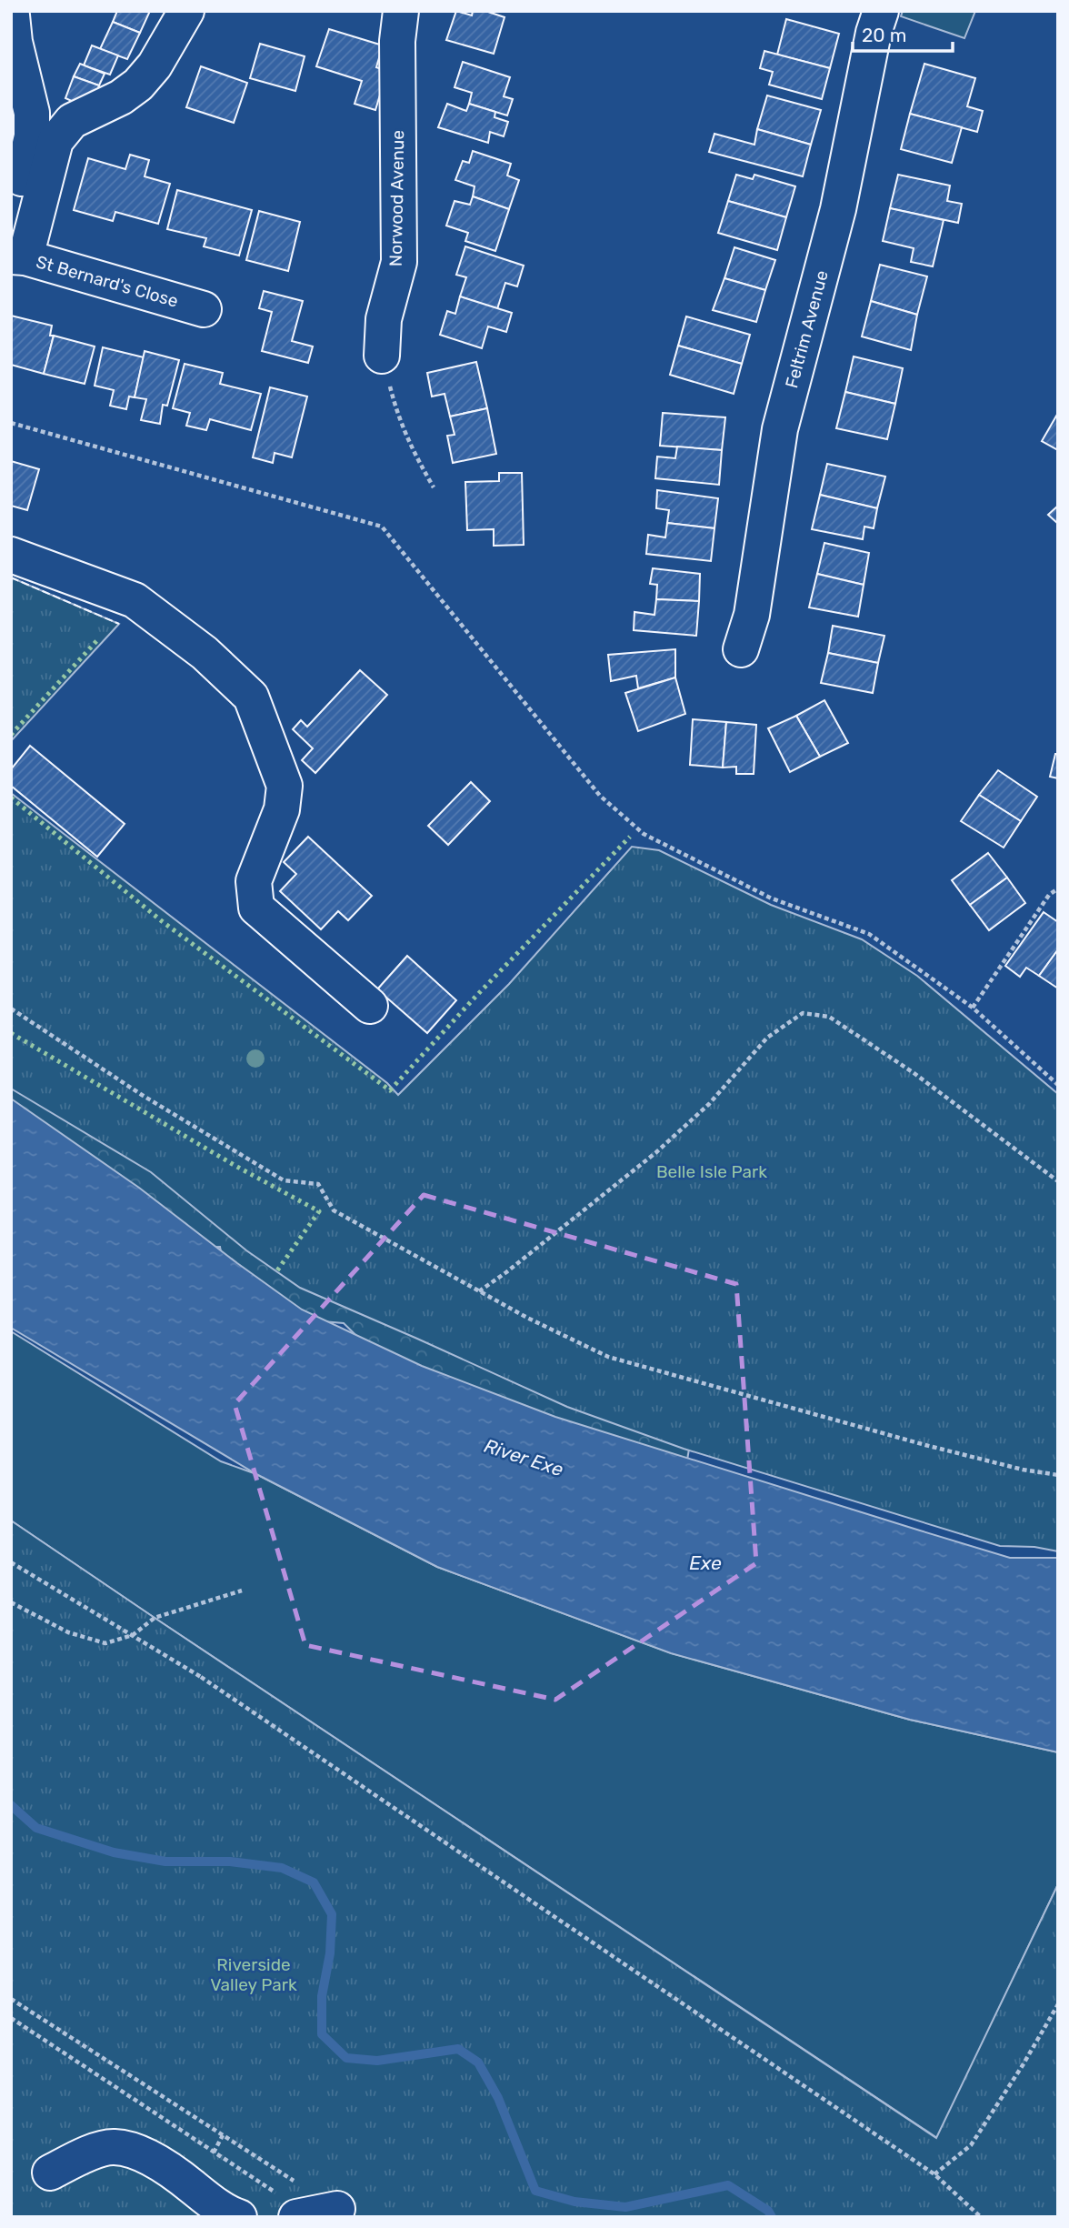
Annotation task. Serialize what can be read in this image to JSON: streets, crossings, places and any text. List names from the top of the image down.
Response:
{
  "streets": {
    "street": ["Norwood Avenue", "St Bernard's Close", "Feltrim Avenue"]
  },
  "water": ["River Exe", "Exe"],
  "parks": ["Belle Isle Park", "Riverside Valley Park"],
  "scale_bar": "20 m"
}
